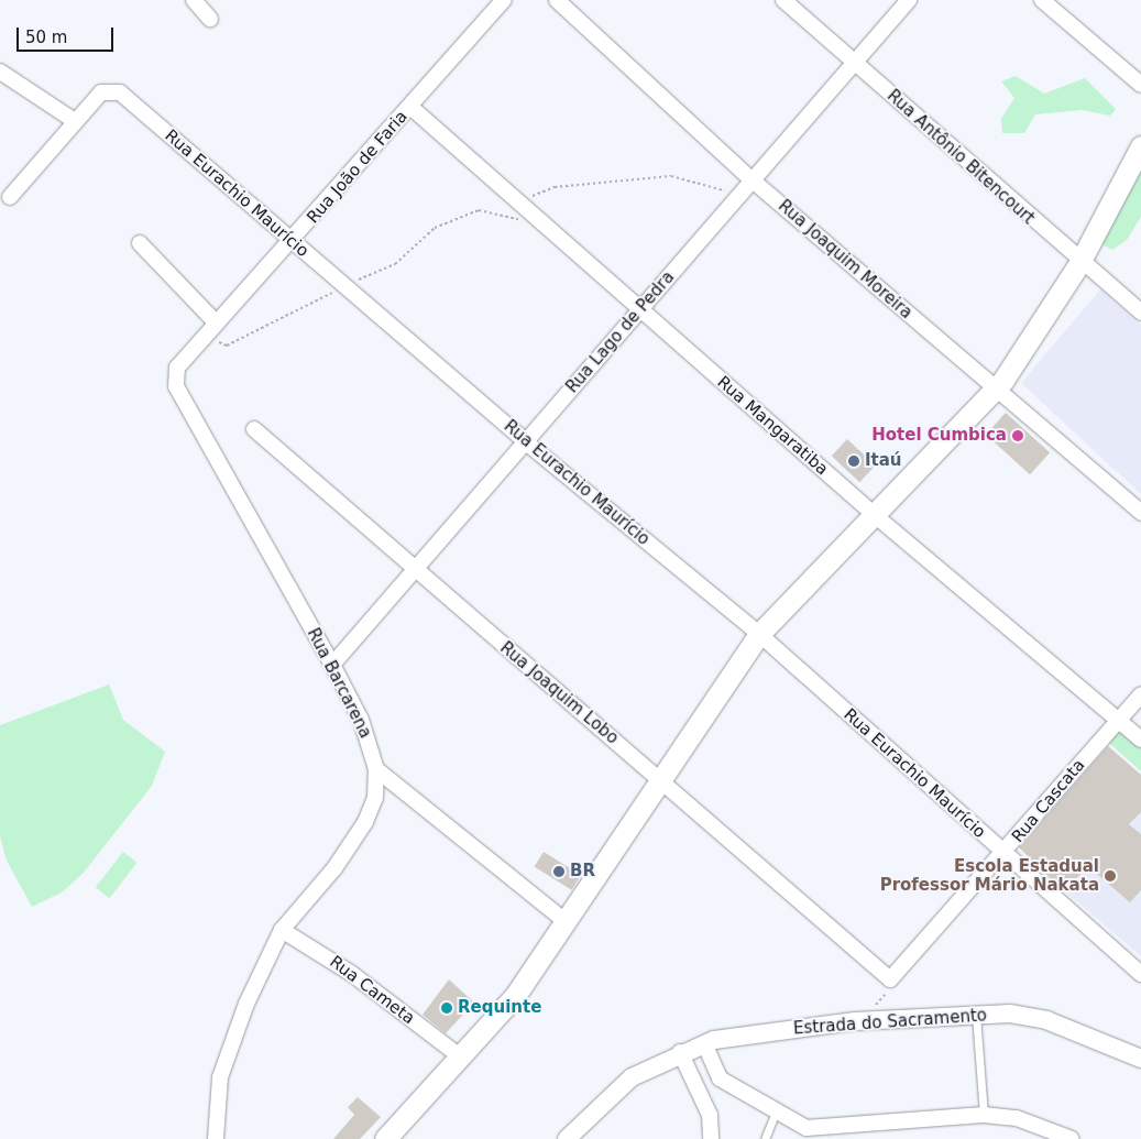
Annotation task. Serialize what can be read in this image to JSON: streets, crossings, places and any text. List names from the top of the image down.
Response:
{
  "streets": {
    "street": [
      "Rua Antônio Bitencourt",
      "Rua João de Faria",
      "Rua Eurachio Maurício",
      "Rua Joaquim Moreira",
      "Rua Lago de Pedra",
      "Rua Mangaratiba",
      "Rua Barcarena",
      "Rua Joaquim Lobo",
      "Rua Cascata",
      "Rua Cameta",
      "Estrada do Sacramento"
    ]
  },
  "crossings": [
    ["Rua Antônio Bitencourt", "Rua Lago de Pedra"],
    ["Rua João de Faria", "Rua Eurachio Maurício"],
    ["Rua João de Faria", "Rua Mangaratiba"],
    ["Rua João de Faria", "Rua Barcarena"],
    ["Rua Eurachio Maurício", "Rua Lago de Pedra"],
    ["Rua Eurachio Maurício", "Rua Cascata"],
    ["Rua Joaquim Moreira", "Rua Lago de Pedra"],
    ["Rua Lago de Pedra", "Rua Mangaratiba"],
    ["Rua Lago de Pedra", "Rua Barcarena"],
    ["Rua Lago de Pedra", "Rua Joaquim Lobo"],
    ["Rua Mangaratiba", "Rua Cascata"],
    ["Rua Joaquim Lobo", "Rua Cascata"]
  ],
  "places": [
    "Hotel Cumbica",
    "Itaú",
    "BR",
    "Escola Estadual Professor Mário Nakata",
    "Requinte"
  ],
  "scale_bar": "50 m"
}
